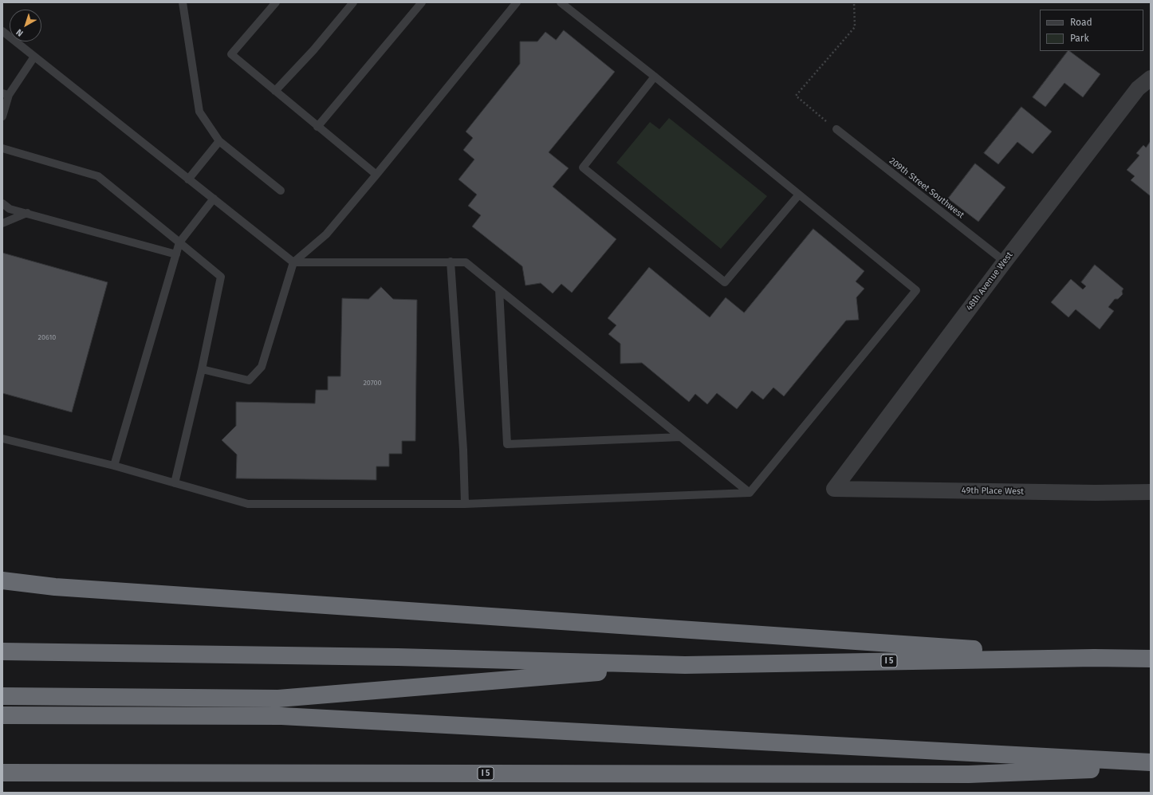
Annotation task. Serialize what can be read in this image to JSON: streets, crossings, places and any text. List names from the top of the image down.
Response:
{
  "streets": {
    "highway": ["I 5"],
    "street": ["48th Avenue West", "49th Place West"],
    "lane": ["209th Street Southwest"]
  },
  "crossings": [
    ["209th Street Southwest", "48th Avenue West"],
    ["48th Avenue West", "49th Place West"]
  ],
  "house_numbers": ["20610", "20700"],
  "legend": ["Road", "Park"],
  "north": "bottom left"
}
